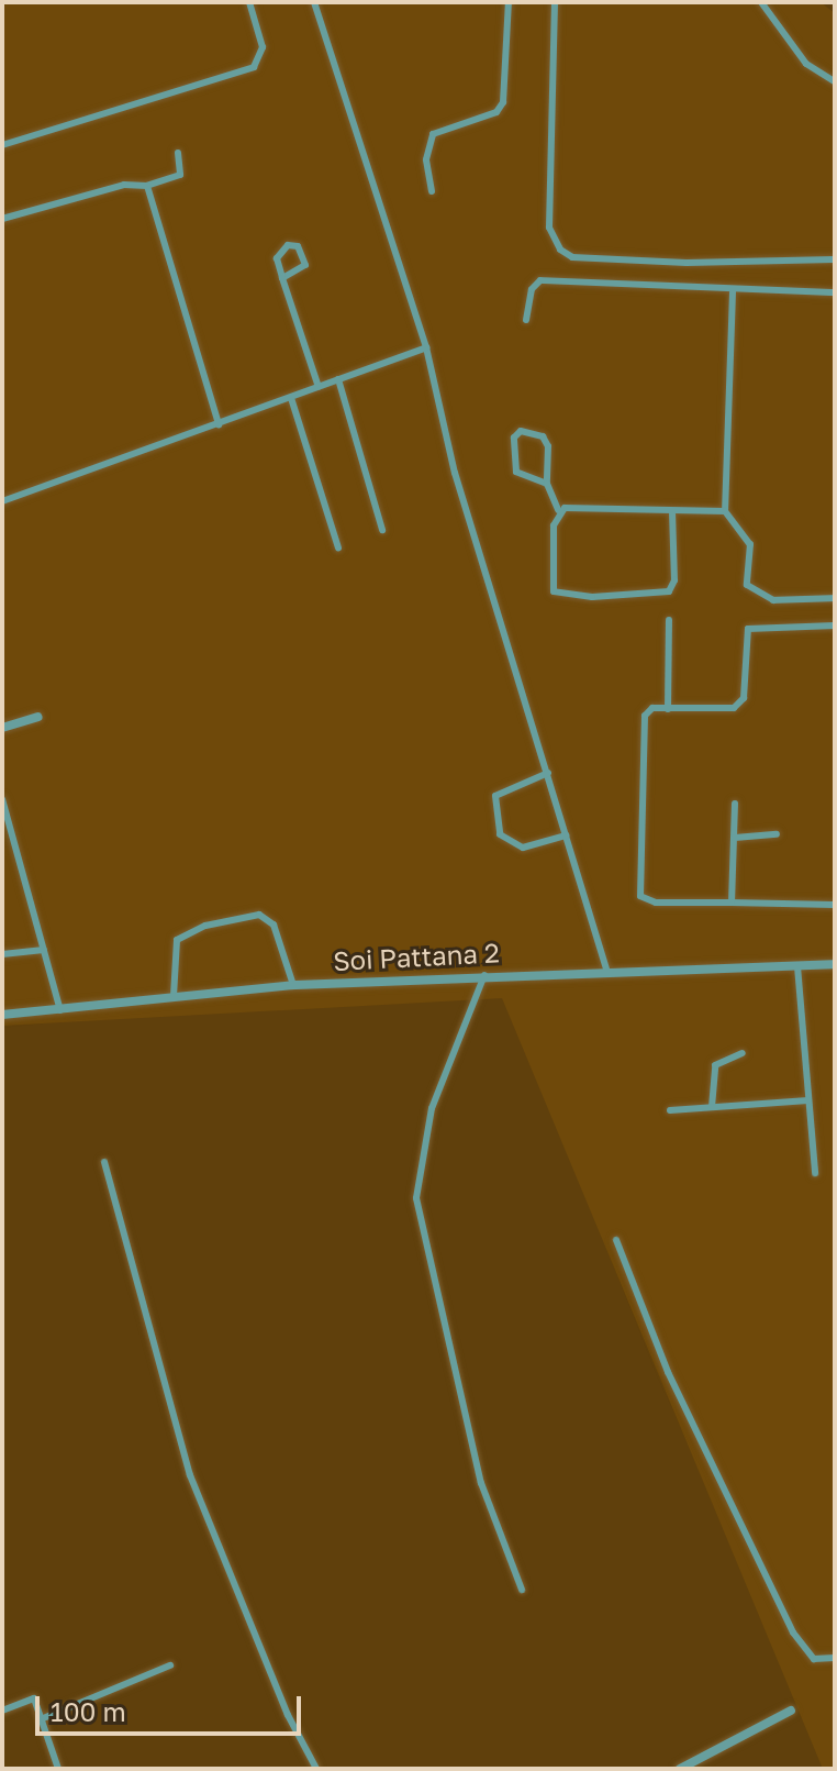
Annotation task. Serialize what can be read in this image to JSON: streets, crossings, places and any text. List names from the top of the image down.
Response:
{
  "streets": {
    "street": ["Soi Pattana 2"]
  },
  "scale_bar": "100 m"
}
